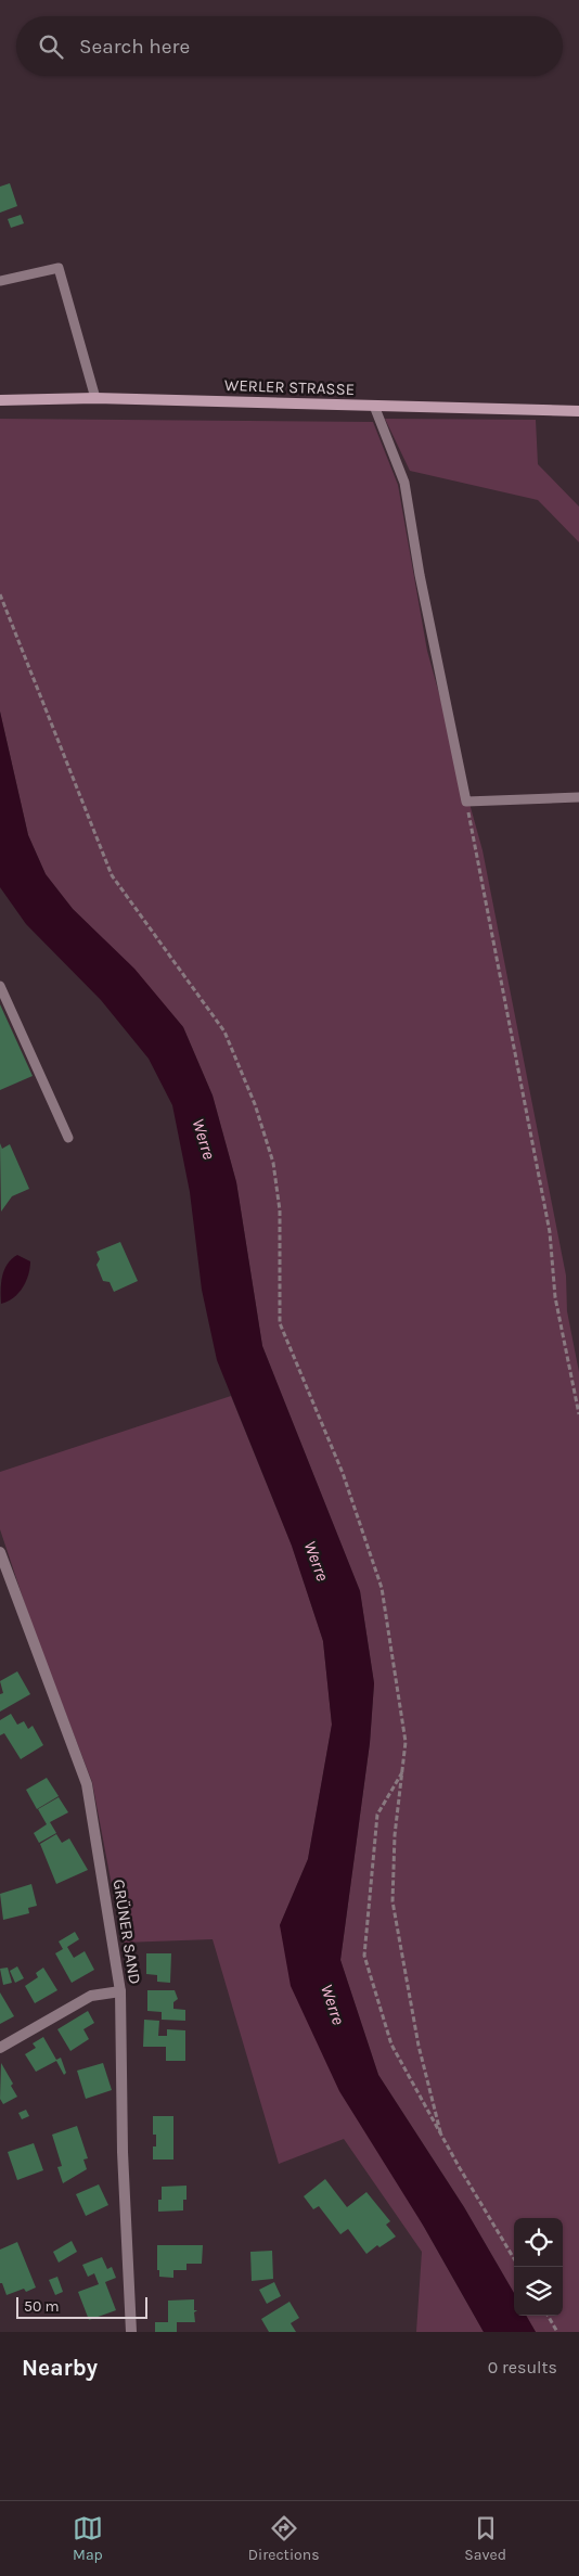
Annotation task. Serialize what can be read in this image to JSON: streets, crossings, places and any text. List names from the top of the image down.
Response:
{
  "streets": {
    "main road": ["WERLER STRASSE"],
    "street": ["GRÜNER SAND"]
  },
  "water": ["Werre"],
  "scale_bar": "50 m",
  "page": {
    "search": "Search here",
    "scale": "50 m",
    "heading": ["Nearby", "0 results"],
    "nav": ["Map", "Directions", "Saved"]
  }
}
